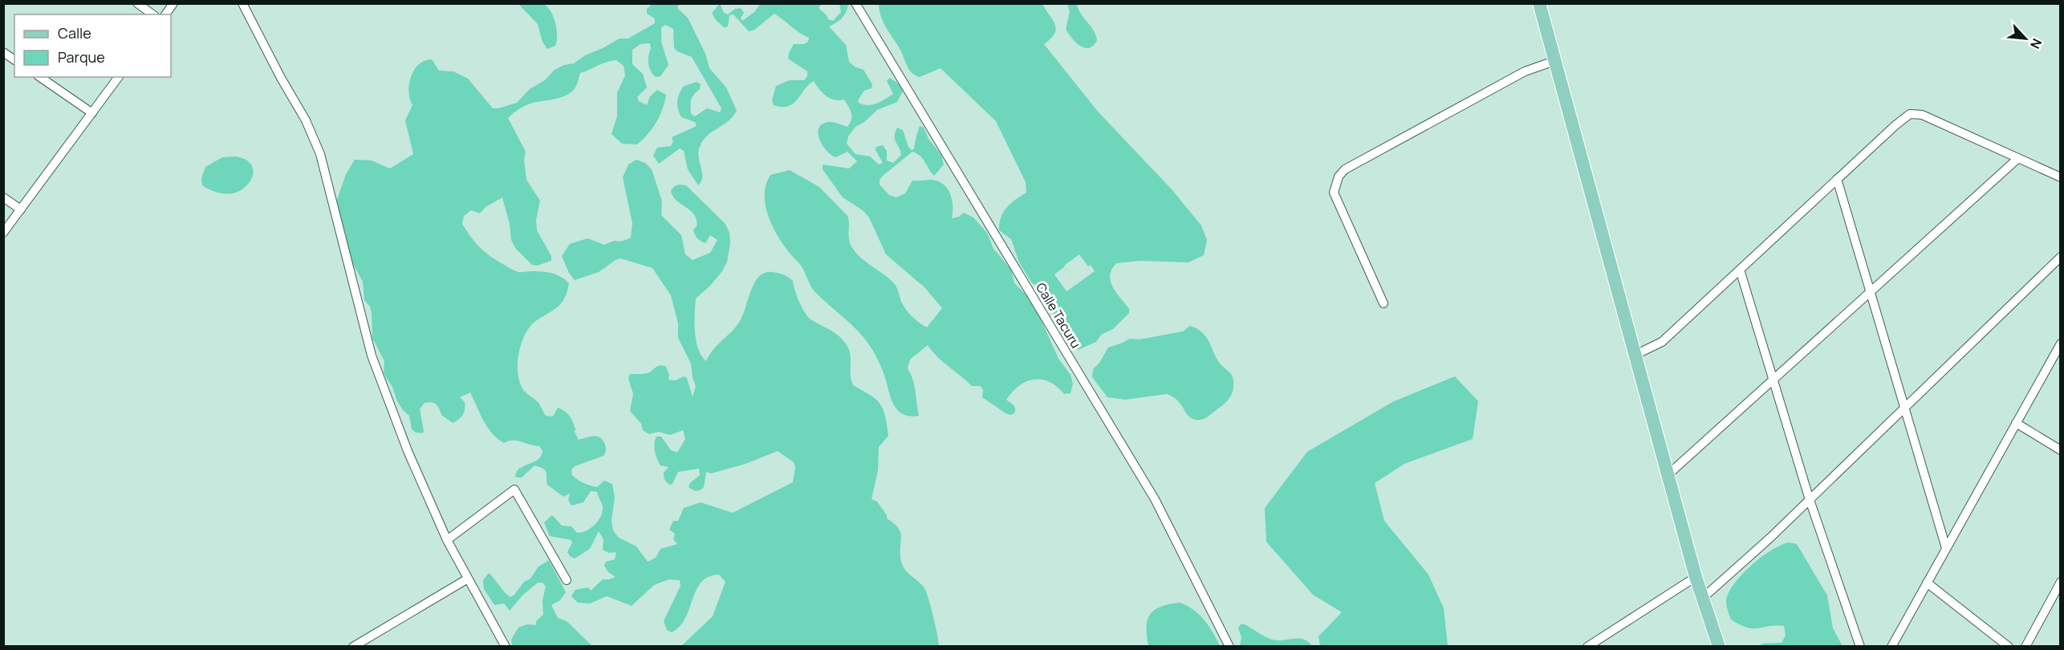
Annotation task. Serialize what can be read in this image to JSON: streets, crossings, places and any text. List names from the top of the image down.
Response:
{
  "streets": {
    "street": ["Calle Tacuru"]
  },
  "legend": ["Calle", "Parque"],
  "north": "bottom right"
}
